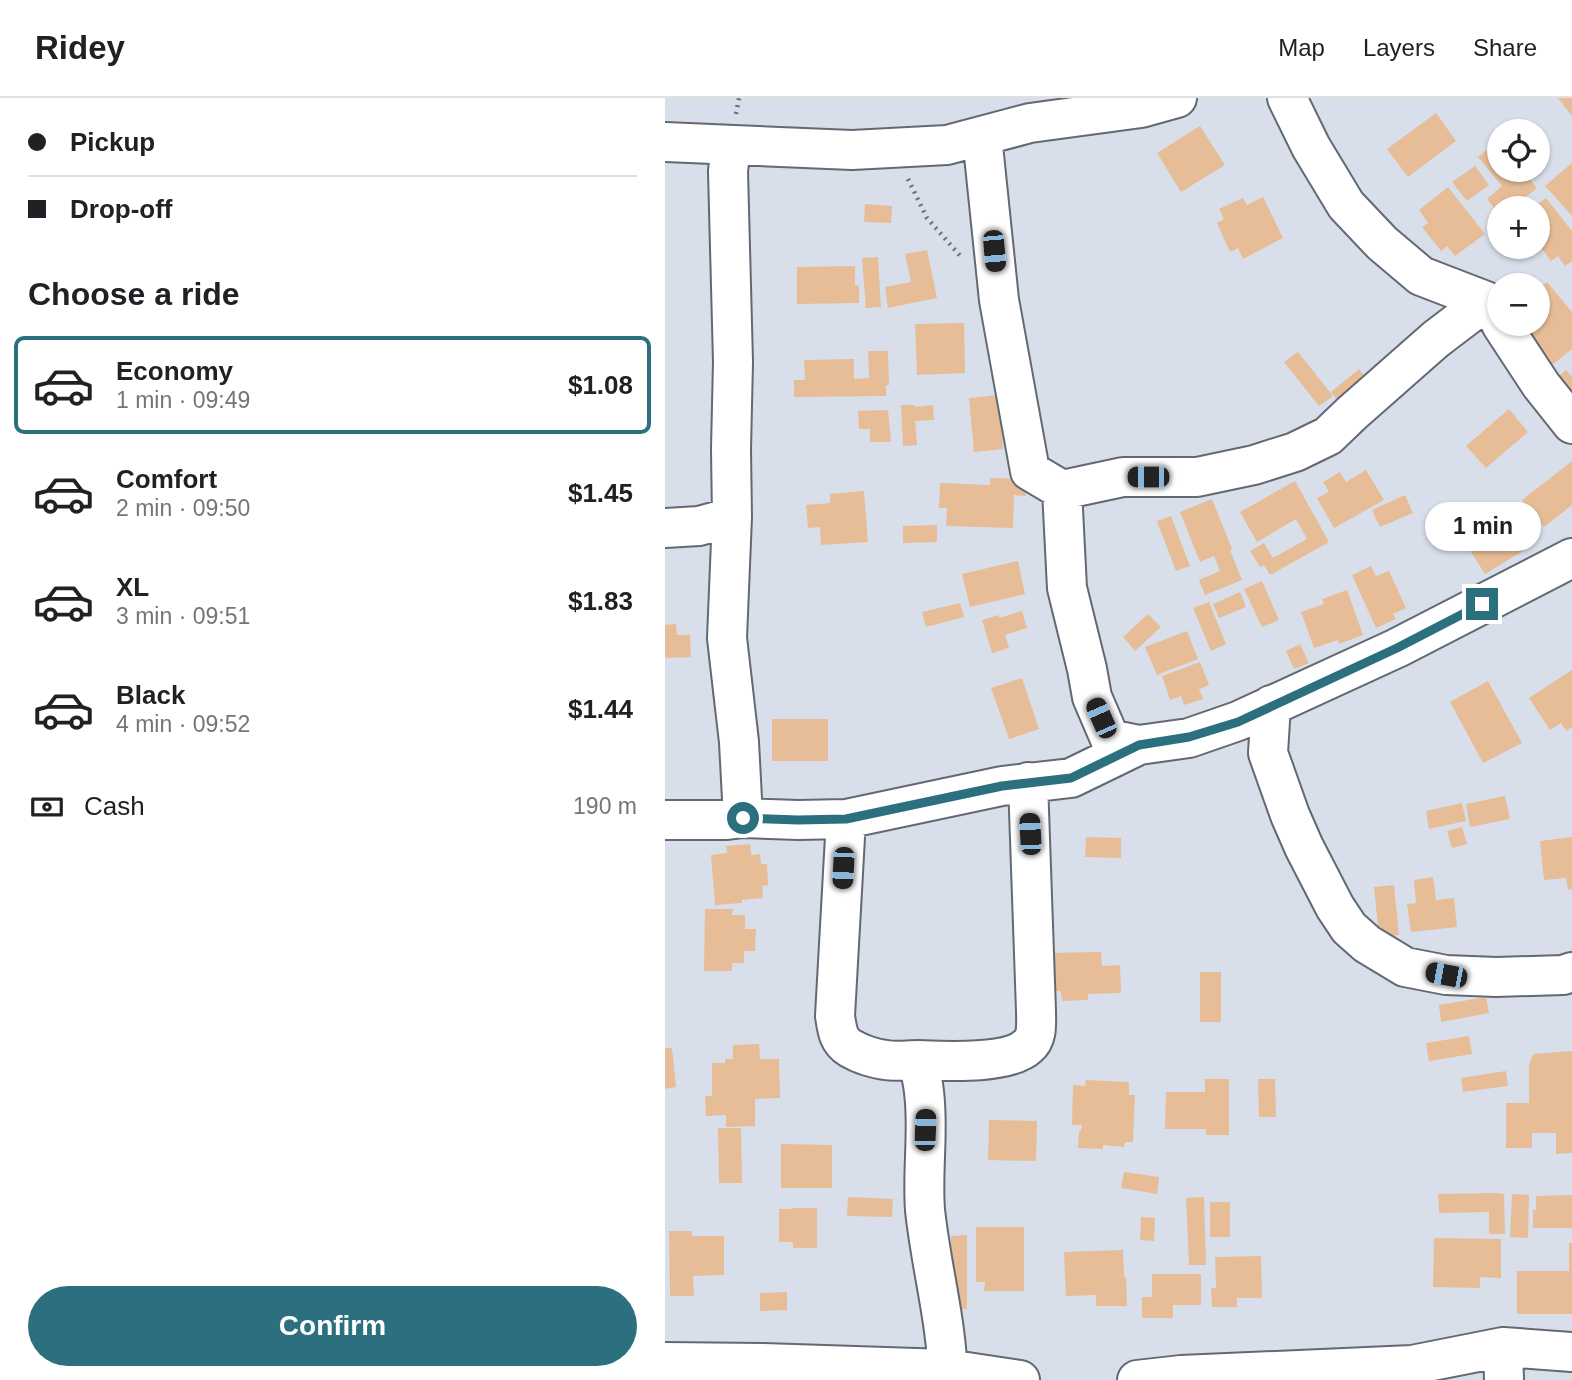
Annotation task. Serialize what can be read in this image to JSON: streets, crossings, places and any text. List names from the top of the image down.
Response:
{
  "page": {
    "header": "Ridey",
    "nav": ["Map", "Layers", "Share"],
    "banner": ["Pickup", "Drop-off"],
    "map_buttons": ["+", "−"],
    "heading": "Choose a ride",
    "list": [
      {
        "name": "Economy",
        "note": "1 min · 09:49",
        "value": "$1.08"
      },
      {
        "name": "Comfort",
        "note": "2 min · 09:50",
        "value": "$1.45"
      },
      {
        "name": "XL",
        "note": "3 min · 09:51",
        "value": "$1.83"
      },
      {
        "name": "Black",
        "note": "4 min · 09:52",
        "value": "$1.44"
      }
    ],
    "bubble": "1 min",
    "pay": ["Cash", "190 m"],
    "buttons": "Confirm"
  }
}
